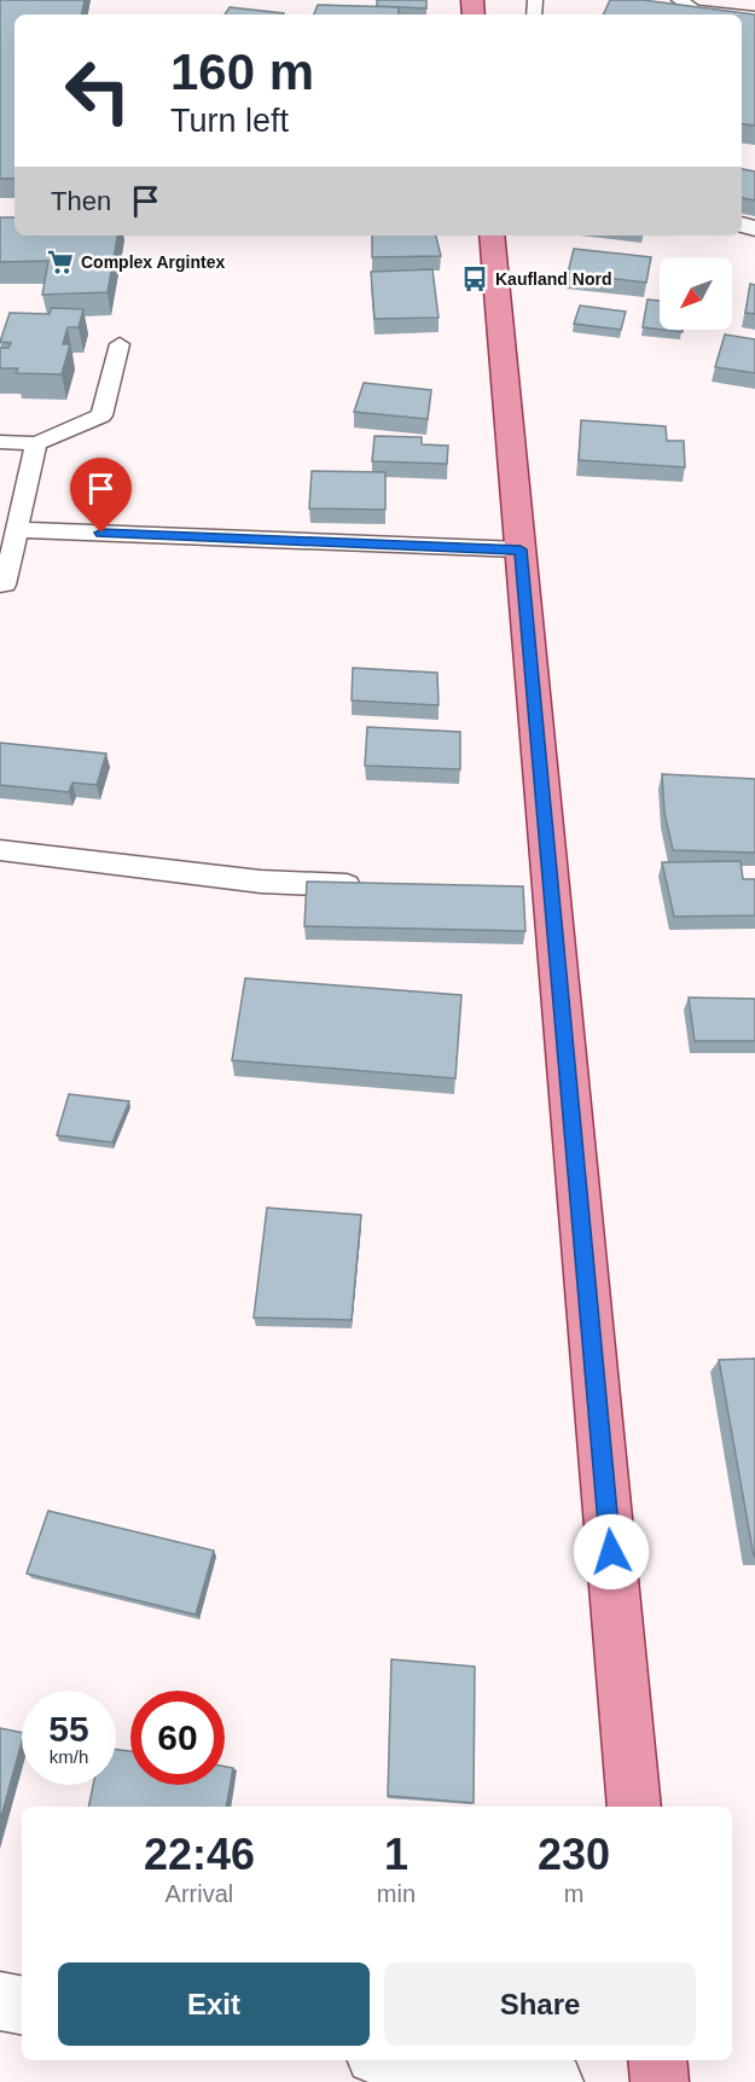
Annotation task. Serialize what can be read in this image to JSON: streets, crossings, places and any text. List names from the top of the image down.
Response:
{
  "places": {
    "supermarket": ["Complex Argintex"],
    "bus stop": ["Kaufland Nord"]
  },
  "north": "bottom left",
  "page": {
    "turn": ["160 m", "Turn left"],
    "then": "Then",
    "speed": "55 km/h",
    "limit": "60",
    "eta": [
      "22:46",
      "Arrival",
      "1",
      "min",
      "230",
      "m"
    ],
    "buttons": ["Exit", "Share"]
  }
}
